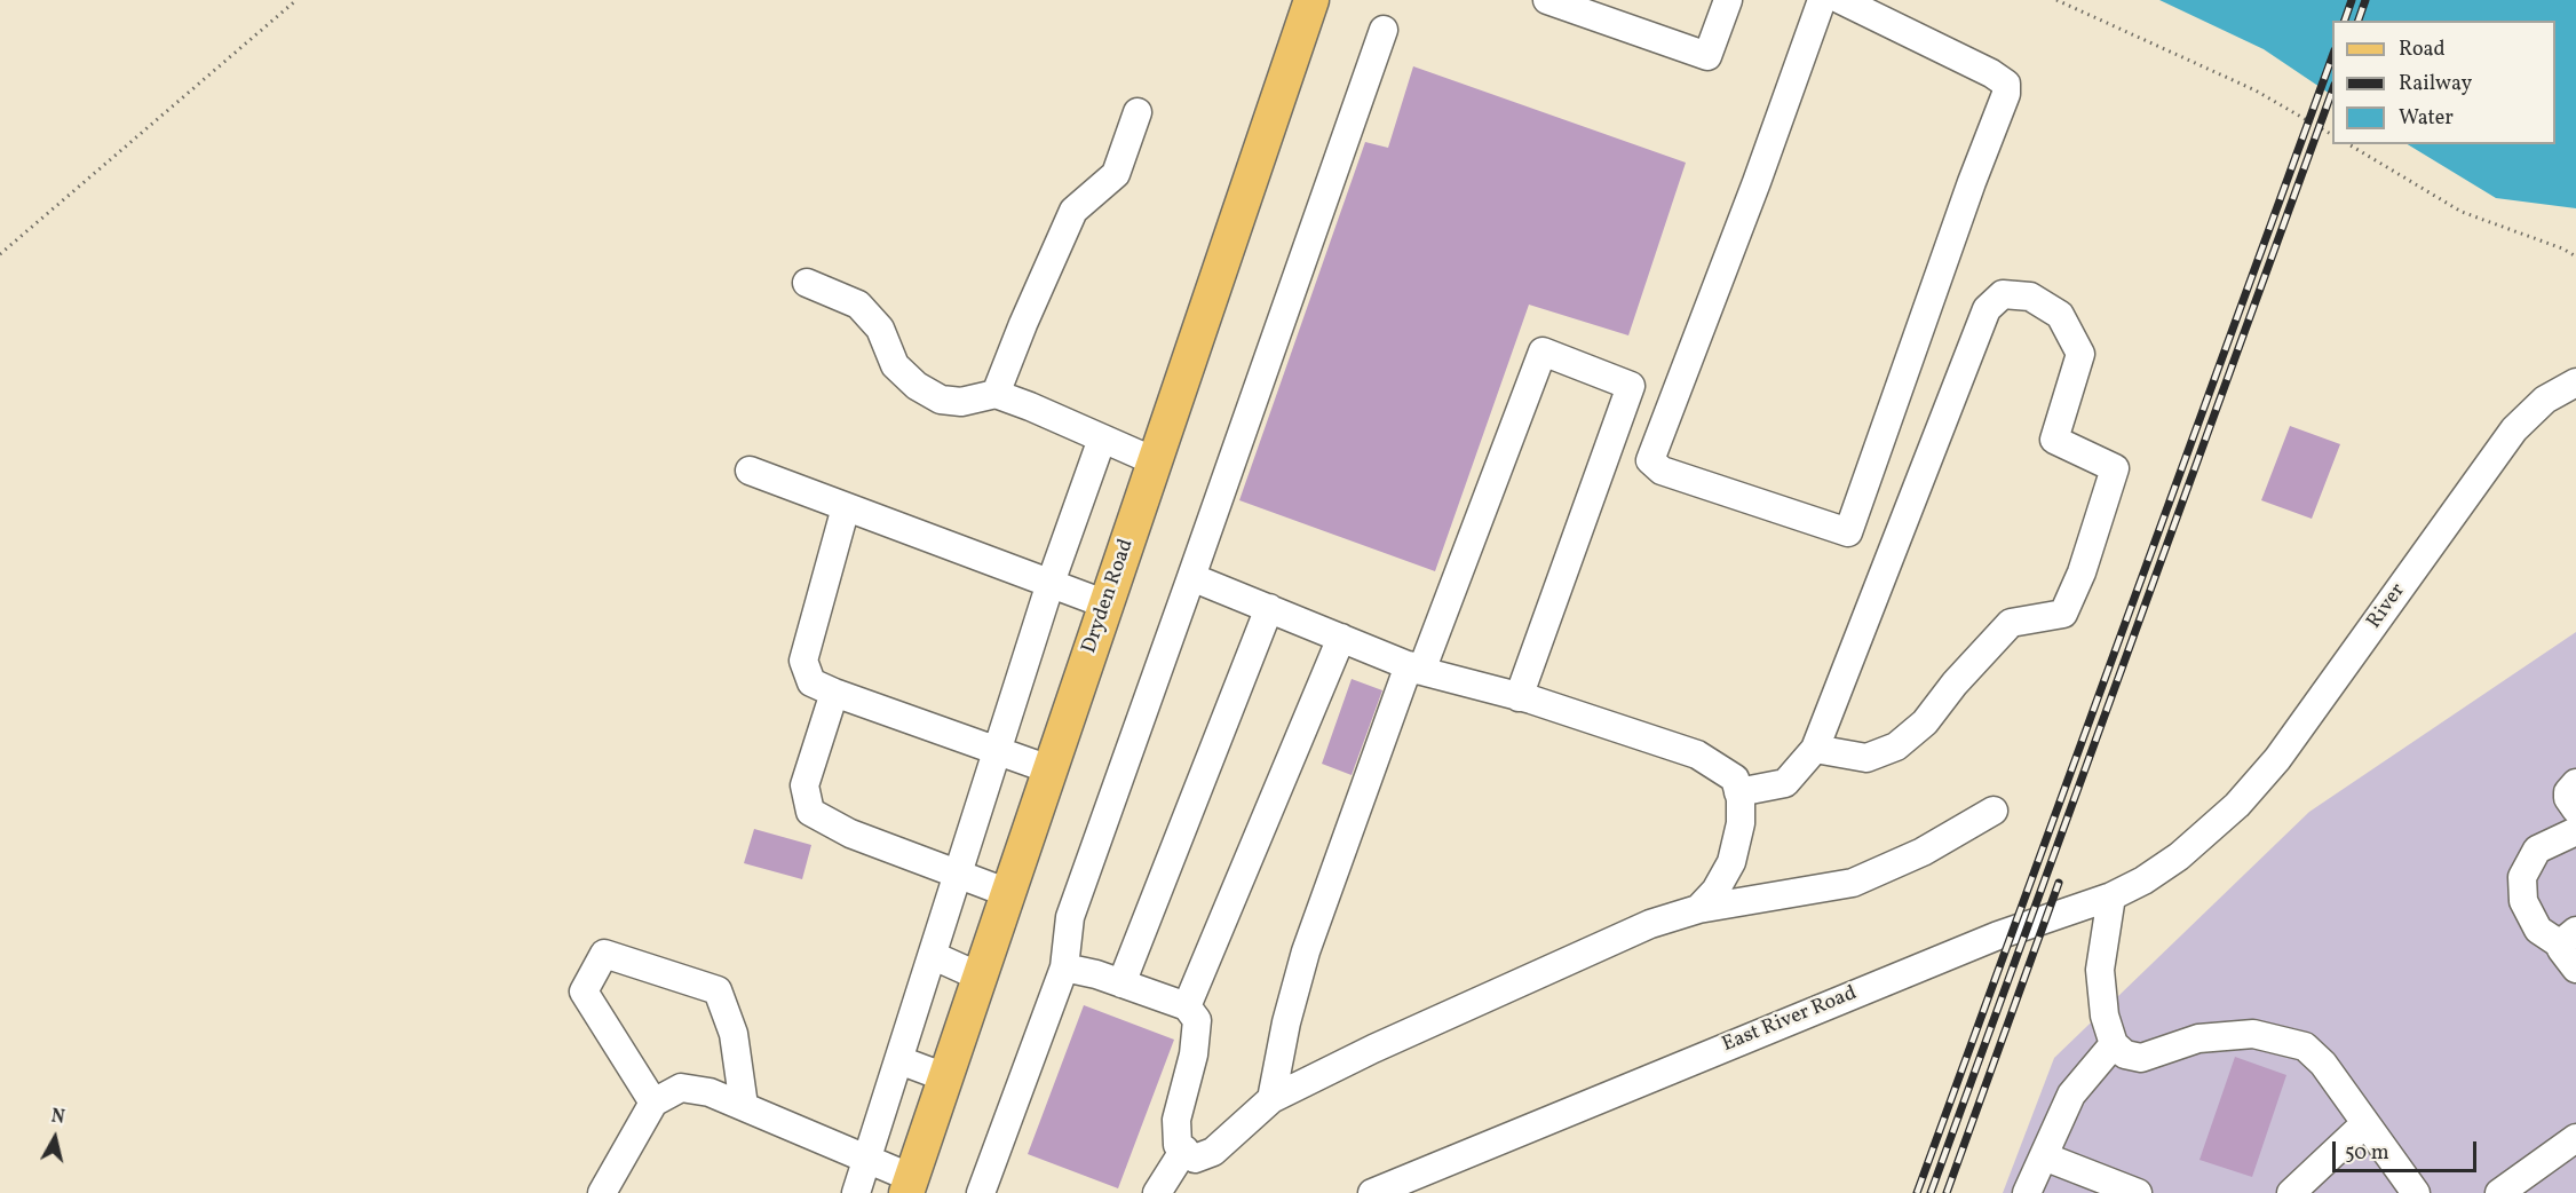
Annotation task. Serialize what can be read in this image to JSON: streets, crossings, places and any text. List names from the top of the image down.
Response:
{
  "streets": {
    "main road": ["Dryden Road"],
    "street": ["River", "East River Road"]
  },
  "crossings": [
    ["River", "East River Road"]
  ],
  "legend": ["Road", "Railway", "Water"],
  "scale_bar": "50 m",
  "north": "top"
}
